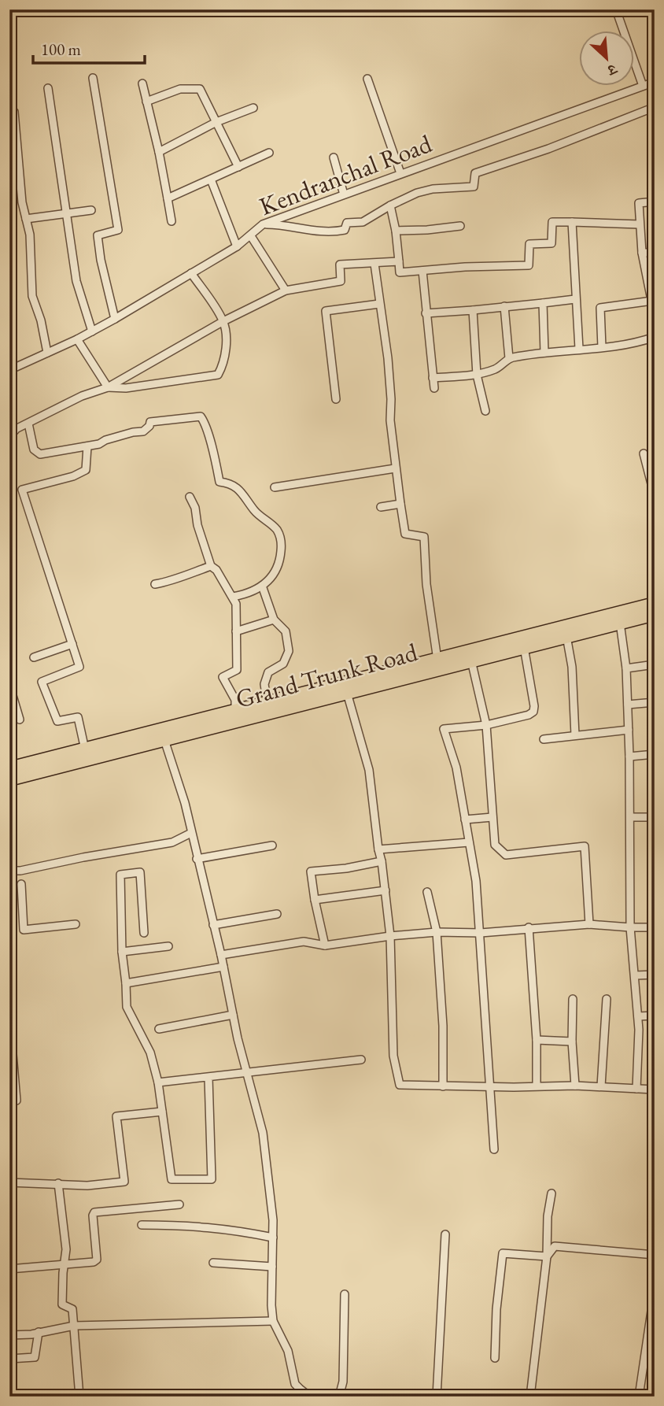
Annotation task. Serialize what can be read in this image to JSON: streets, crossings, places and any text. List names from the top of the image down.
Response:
{
  "streets": {
    "highway": ["Grand Trunk Road"],
    "street": ["Kendranchal Road"]
  },
  "scale_bar": "100 m",
  "north": "bottom right"
}
